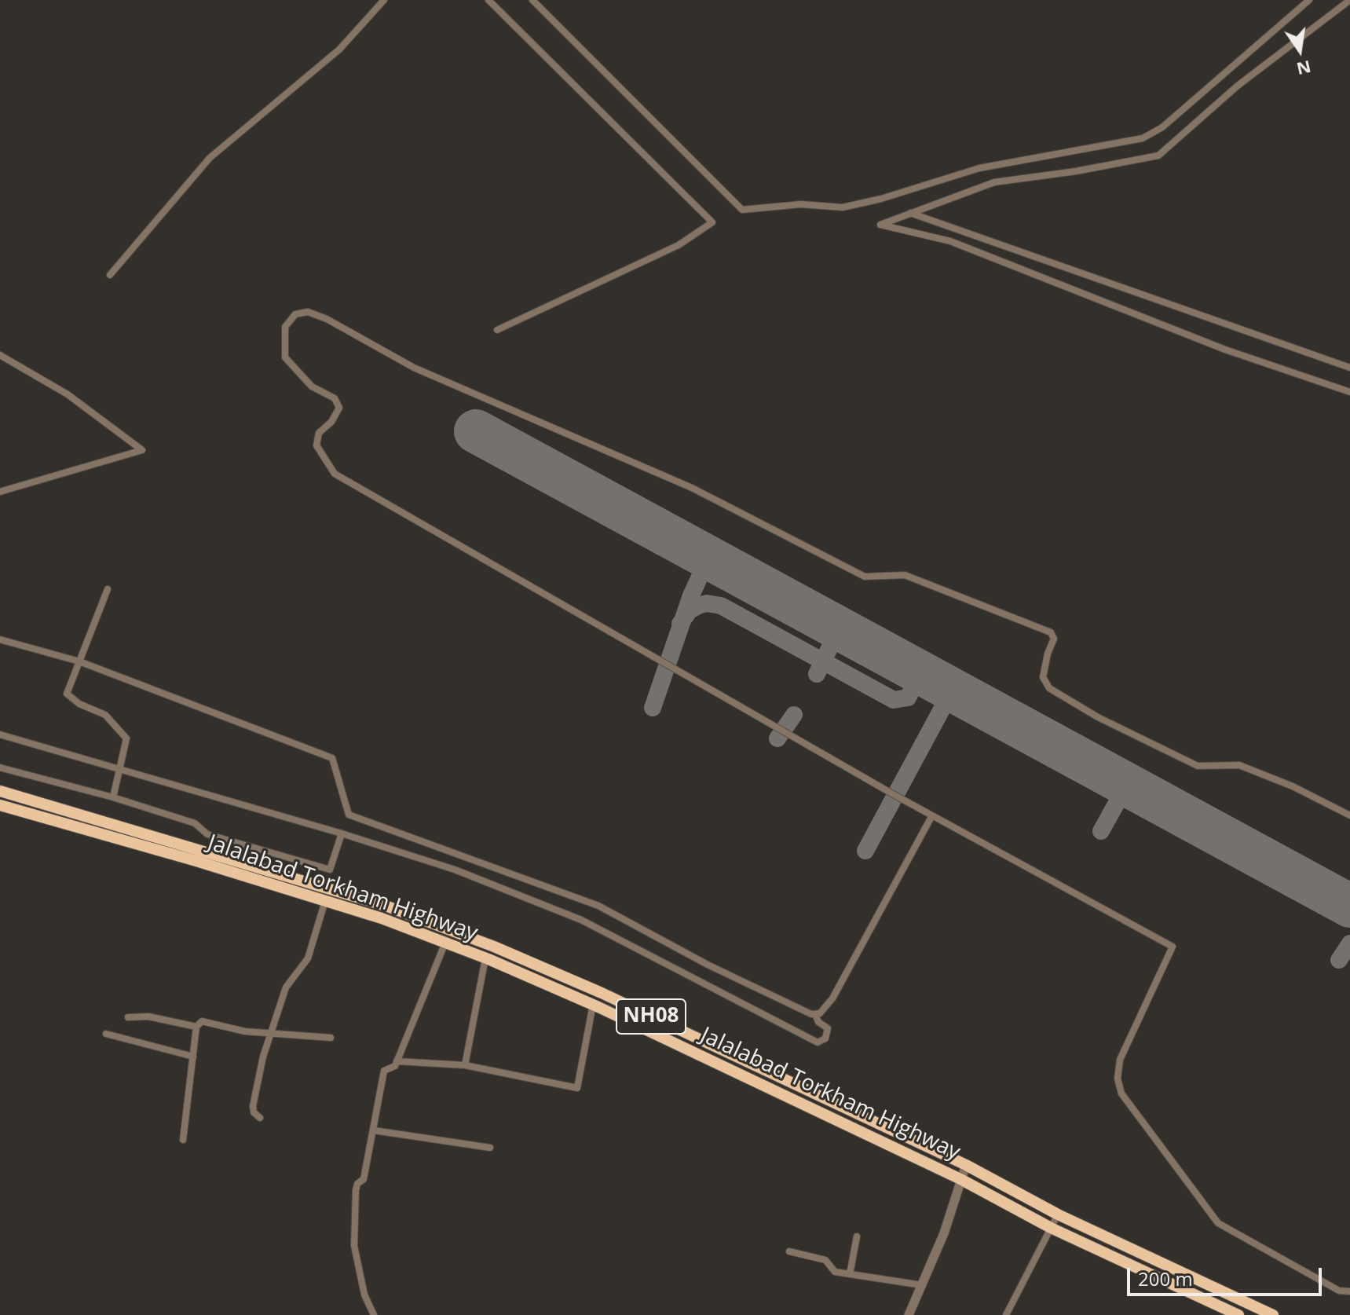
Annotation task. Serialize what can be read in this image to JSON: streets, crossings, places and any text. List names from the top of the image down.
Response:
{
  "streets": {
    "highway": ["Jalalabad Torkham Highway", "NH08"]
  },
  "scale_bar": "200 m",
  "north": "bottom"
}
